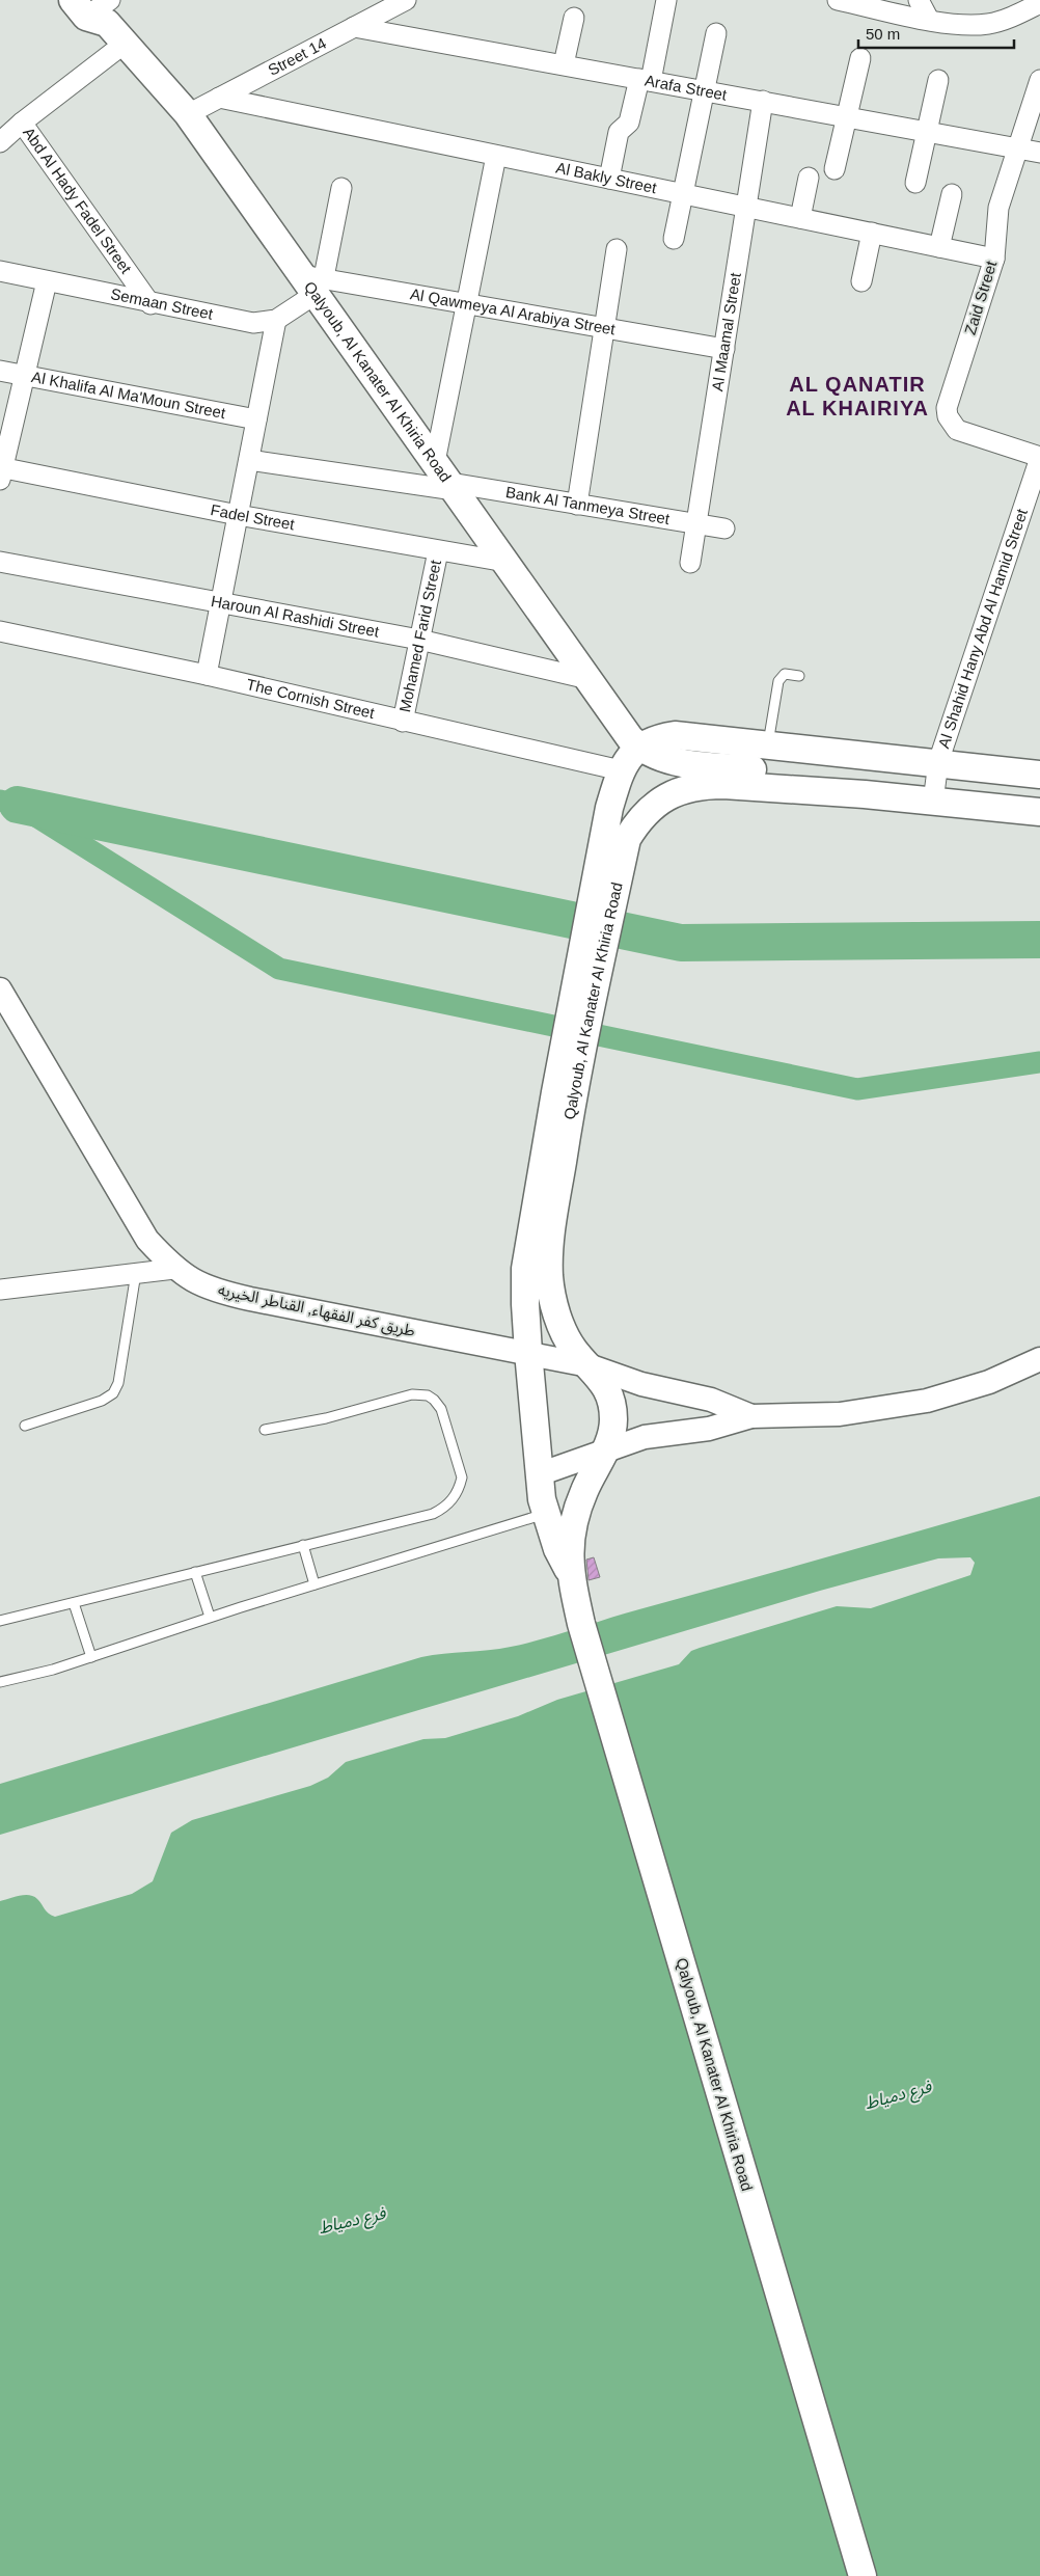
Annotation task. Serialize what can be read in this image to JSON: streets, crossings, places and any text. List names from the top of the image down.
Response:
{
  "streets": {
    "main road": ["Qalyoub, Al Kanater Al Khiria Road"],
    "street": [
      "Street 14",
      "Arafa Street",
      "Al Bakly Street",
      "Abd Al Hady Fadel Street",
      "Zaid Street",
      "Semaan Street",
      "Al Qawmeya Al Arabiya Street",
      "Al Maamal Street",
      "Al Khalifa Al Ma'Moun Street",
      "Bank Al Tanmeya Street",
      "Fadel Street",
      "Haroun Al Rashidi Street",
      "Al Shahid Hany Abd Al Hamid Street",
      "Mohamed Farid Street",
      "The Cornish Street",
      "طريق كفر الفقهاء, القناطر الخيريه"
    ]
  },
  "crossings": [
    ["Street 14", "Arafa Street"],
    ["Street 14", "Al Bakly Street"],
    ["Street 14", "Qalyoub, Al Kanater Al Khiria Road"],
    ["Arafa Street", "Zaid Street"],
    ["Arafa Street", "Al Maamal Street"],
    ["Al Bakly Street", "Zaid Street"],
    ["Al Bakly Street", "Al Maamal Street"],
    ["Abd Al Hady Fadel Street", "Semaan Street"],
    ["Zaid Street", "Al Shahid Hany Abd Al Hamid Street"],
    ["Semaan Street", "Al Qawmeya Al Arabiya Street"],
    ["Semaan Street", "Qalyoub, Al Kanater Al Khiria Road"],
    ["Al Qawmeya Al Arabiya Street", "Al Maamal Street"],
    ["Al Qawmeya Al Arabiya Street", "Qalyoub, Al Kanater Al Khiria Road"],
    ["Al Maamal Street", "Bank Al Tanmeya Street"],
    ["Qalyoub, Al Kanater Al Khiria Road", "Bank Al Tanmeya Street"],
    ["Qalyoub, Al Kanater Al Khiria Road", "Fadel Street"],
    ["Qalyoub, Al Kanater Al Khiria Road", "Haroun Al Rashidi Street"],
    ["Qalyoub, Al Kanater Al Khiria Road", "Al Shahid Hany Abd Al Hamid Street"],
    ["Qalyoub, Al Kanater Al Khiria Road", "The Cornish Street"],
    ["Qalyoub, Al Kanater Al Khiria Road", "طريق كفر الفقهاء, القناطر الخيريه"],
    ["Fadel Street", "Mohamed Farid Street"],
    ["Haroun Al Rashidi Street", "Mohamed Farid Street"],
    ["Mohamed Farid Street", "The Cornish Street"]
  ],
  "districts": ["AL QANATIR AL KHAIRIYA"],
  "water": ["فرع دمياط"],
  "scale_bar": "50 m"
}
